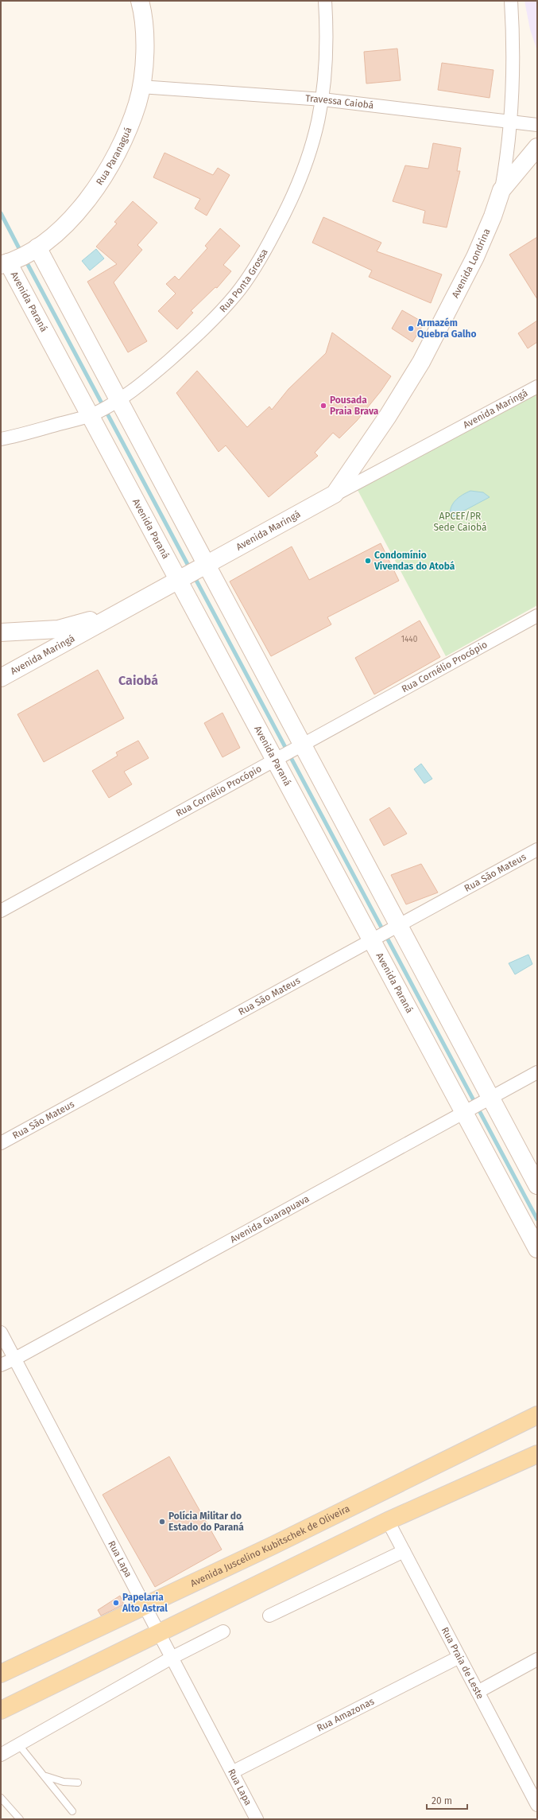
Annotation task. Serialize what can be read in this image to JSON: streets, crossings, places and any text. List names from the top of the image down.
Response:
{
  "streets": {
    "main road": ["Avenida Juscelino Kubitschek de Oliveira"],
    "street": [
      "Travessa Caiobá",
      "Rua Paranaguá",
      "Avenida Londrina",
      "Rua Ponta Grossa",
      "Avenida Paraná",
      "Avenida Maringá",
      "Rua Cornélio Procópio",
      "Rua São Mateus",
      "Avenida Guarapuava",
      "Rua Lapa",
      "Rua Praia de Leste",
      "Rua Amazonas"
    ]
  },
  "crossings": [
    ["Travessa Caiobá", "Rua Paranaguá"],
    ["Travessa Caiobá", "Avenida Londrina"],
    ["Travessa Caiobá", "Rua Ponta Grossa"],
    ["Rua Paranaguá", "Avenida Paraná"],
    ["Avenida Londrina", "Avenida Maringá"],
    ["Rua Ponta Grossa", "Avenida Paraná"],
    ["Avenida Paraná", "Avenida Maringá"],
    ["Avenida Paraná", "Rua Cornélio Procópio"],
    ["Avenida Paraná", "Rua São Mateus"],
    ["Avenida Paraná", "Avenida Guarapuava"],
    ["Avenida Guarapuava", "Rua Lapa"],
    ["Avenida Juscelino Kubitschek de Oliveira", "Rua Lapa"],
    ["Rua Lapa", "Rua Amazonas"],
    ["Rua Praia de Leste", "Rua Amazonas"]
  ],
  "districts": ["Caiobá"],
  "parks": ["APCEF/PR Sede Caiobá"],
  "places": [
    "Armazém Quebra Galho",
    "Pousada Praia Brava",
    "Condomínio Vivendas do Atobá",
    "Polícia Militar do Estado do Paraná",
    "Papelaria Alto Astral"
  ],
  "house_numbers": ["1440"],
  "scale_bar": "20 m"
}
